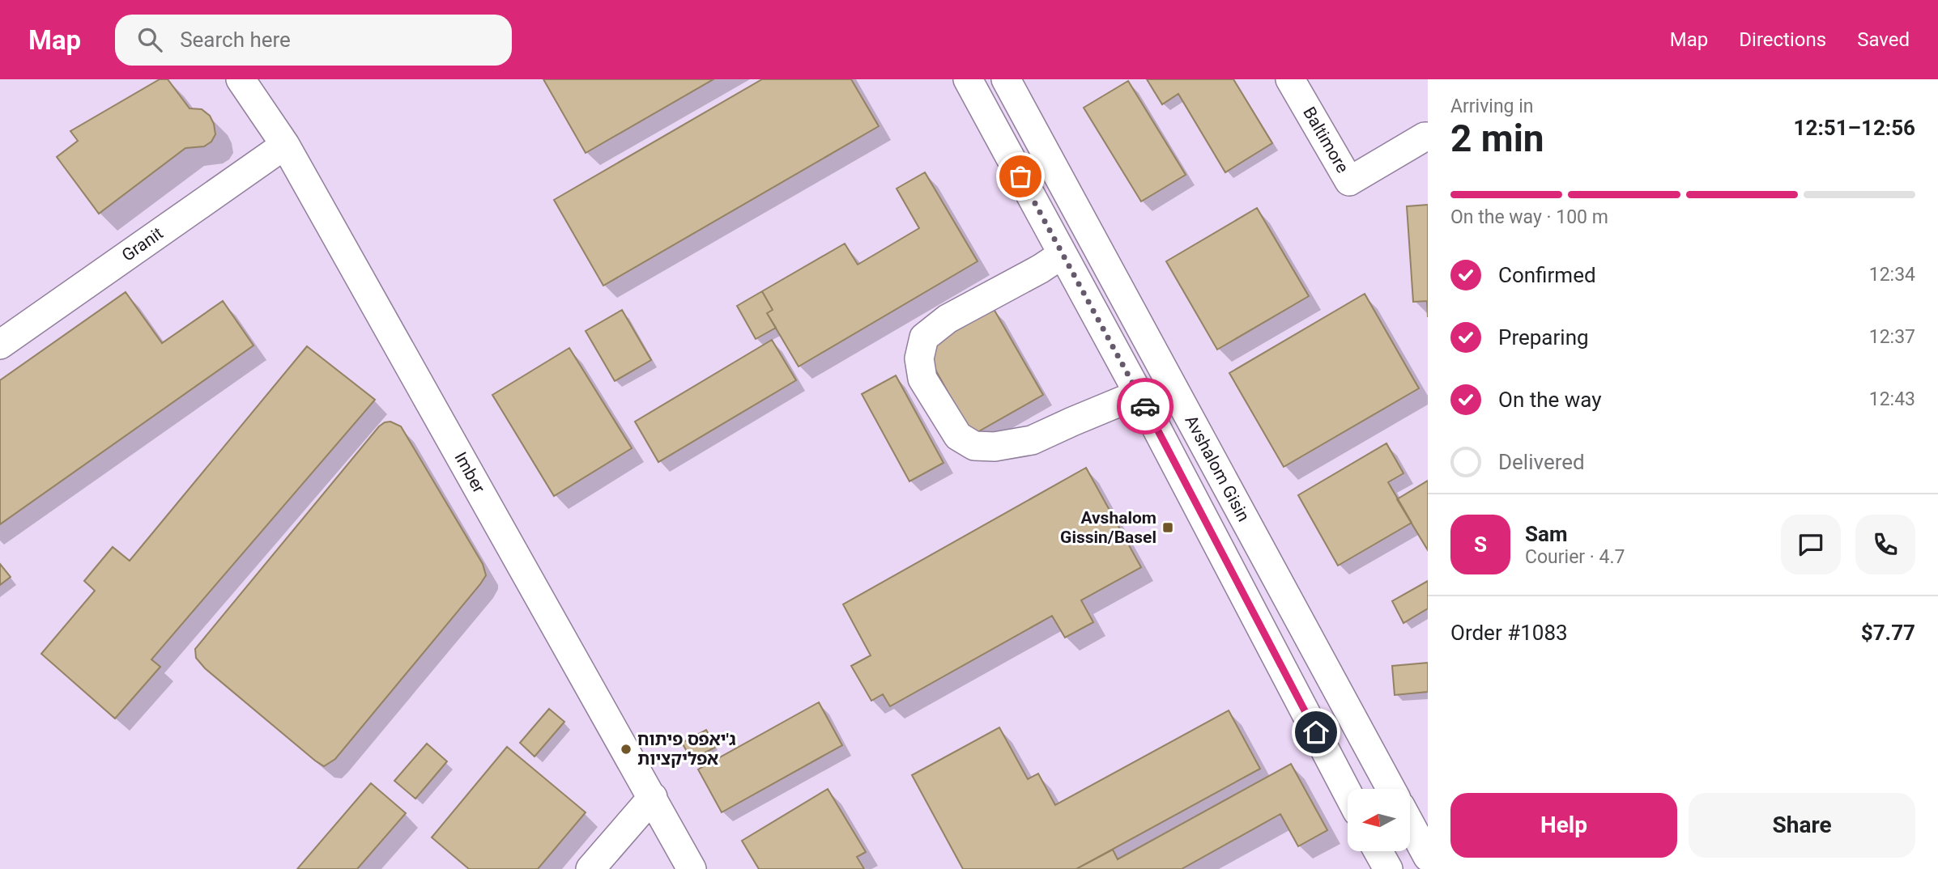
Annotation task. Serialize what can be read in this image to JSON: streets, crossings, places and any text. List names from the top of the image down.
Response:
{
  "streets": {
    "street": [
      "Baltimore",
      "Granit",
      "Avshalom Gisin",
      "Imber"
    ]
  },
  "crossings": [
    ["Granit", "Imber"]
  ],
  "places": {
    "transit": ["Avshalom Gissin/Basel"],
    "other": ["ג'יאפס פיתוח אפליקציות"]
  },
  "north": "left",
  "page": {
    "header": "Map",
    "search": "Search here",
    "nav": ["Map", "Directions", "Saved"],
    "heading": ["2 min", "Arriving in", "12:51–12:56"],
    "panel": [
      "Sam",
      "Courier · 4.7",
      "Order #1083",
      "$7.77"
    ],
    "bar": "On the way · 100 m",
    "list": [
      ["Confirmed", "12:34"],
      ["Preparing", "12:37"],
      ["On the way", "12:43"],
      "Delivered"
    ],
    "round": "S",
    "buttons": ["Help", "Share"]
  }
}
